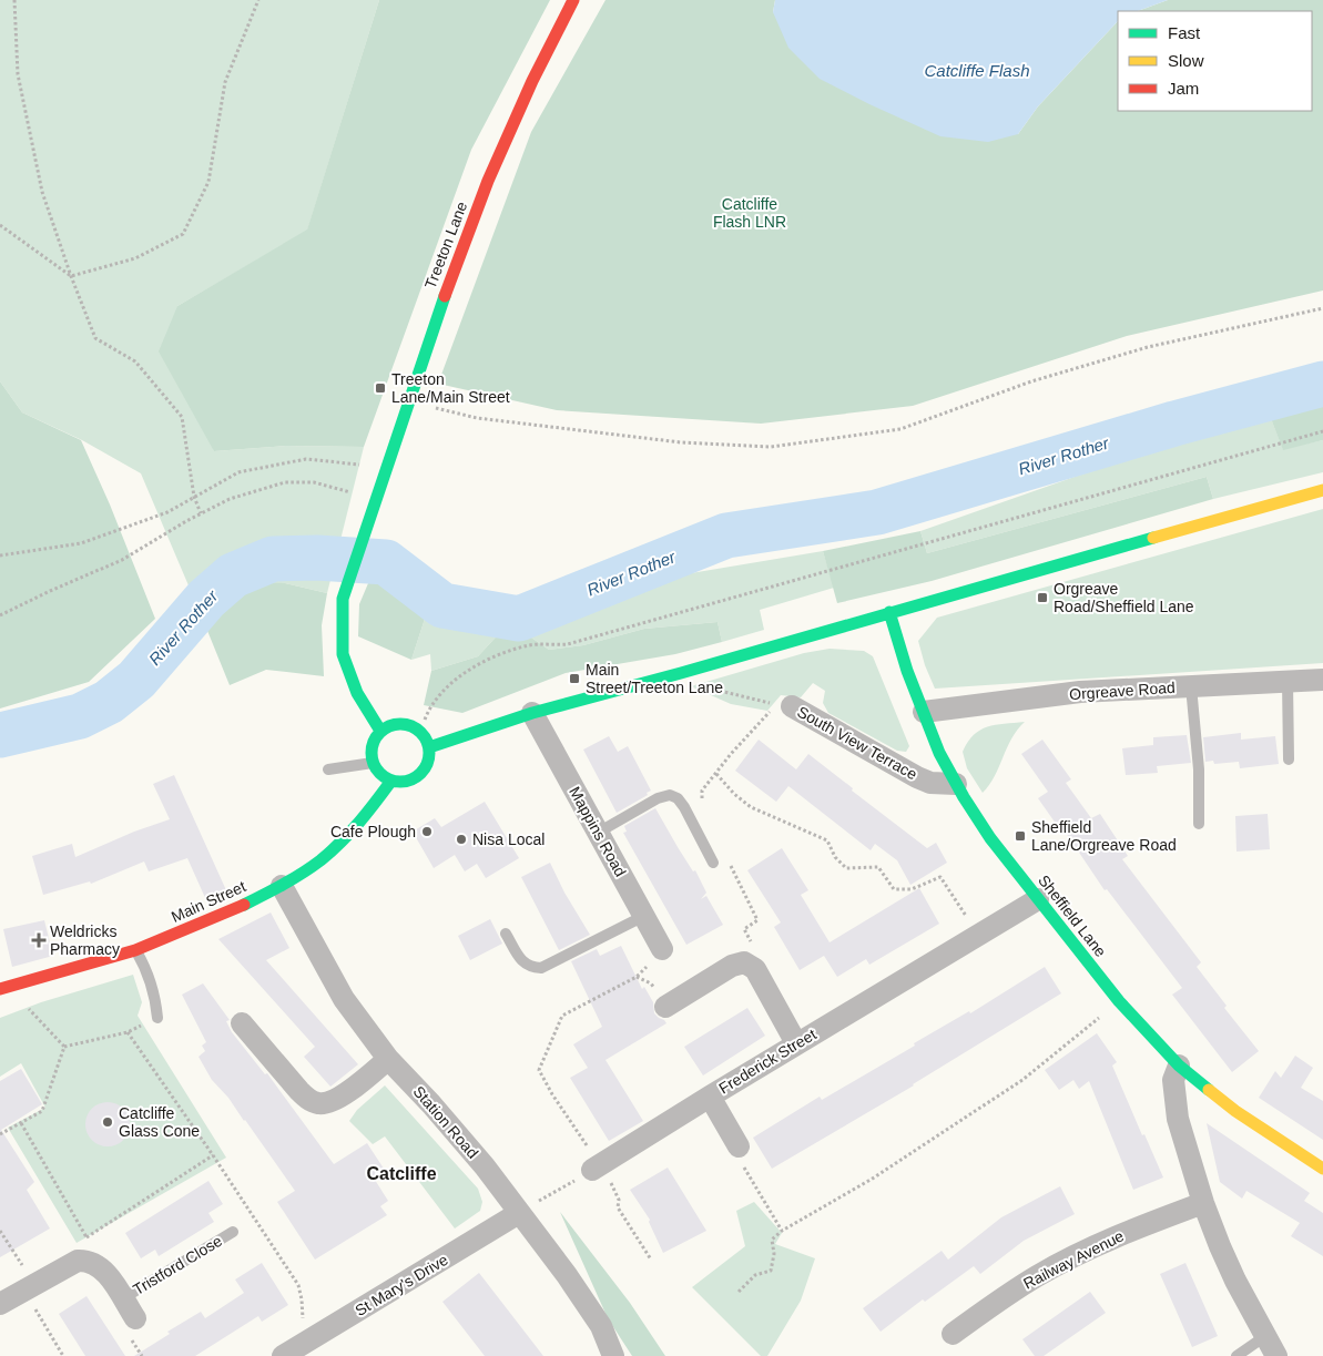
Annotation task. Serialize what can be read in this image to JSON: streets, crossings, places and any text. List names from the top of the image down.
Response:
{
  "streets": {
    "main road": ["Treeton Lane", "Main Street", "Sheffield Lane"],
    "street": [
      "Orgreave Road",
      "South View Terrace",
      "Mappins Road",
      "Frederick Street",
      "Station Road",
      "Railway Avenue",
      "Tristford Close",
      "St Mary's Drive"
    ]
  },
  "crossings": [
    ["Treeton Lane", "Main Street"],
    ["Orgreave Road", "Sheffield Lane"],
    ["South View Terrace", "Sheffield Lane"],
    ["Main Street", "Station Road"],
    ["Sheffield Lane", "Frederick Street"],
    ["Station Road", "St Mary's Drive"]
  ],
  "districts": ["Catcliffe"],
  "water": ["Catcliffe Flash", "River Rother"],
  "parks": ["Catcliffe Flash LNR"],
  "places": {
    "transit": [
      "Treeton Lane/Main Street",
      "Orgreave Road/Sheffield Lane",
      "Main Street/Treeton Lane",
      "Sheffield Lane/Orgreave Road"
    ],
    "other": ["Cafe Plough", "Nisa Local", "Catcliffe Glass Cone"],
    "health": ["Weldricks Pharmacy"]
  },
  "legend": ["Fast", "Slow", "Jam"]
}
